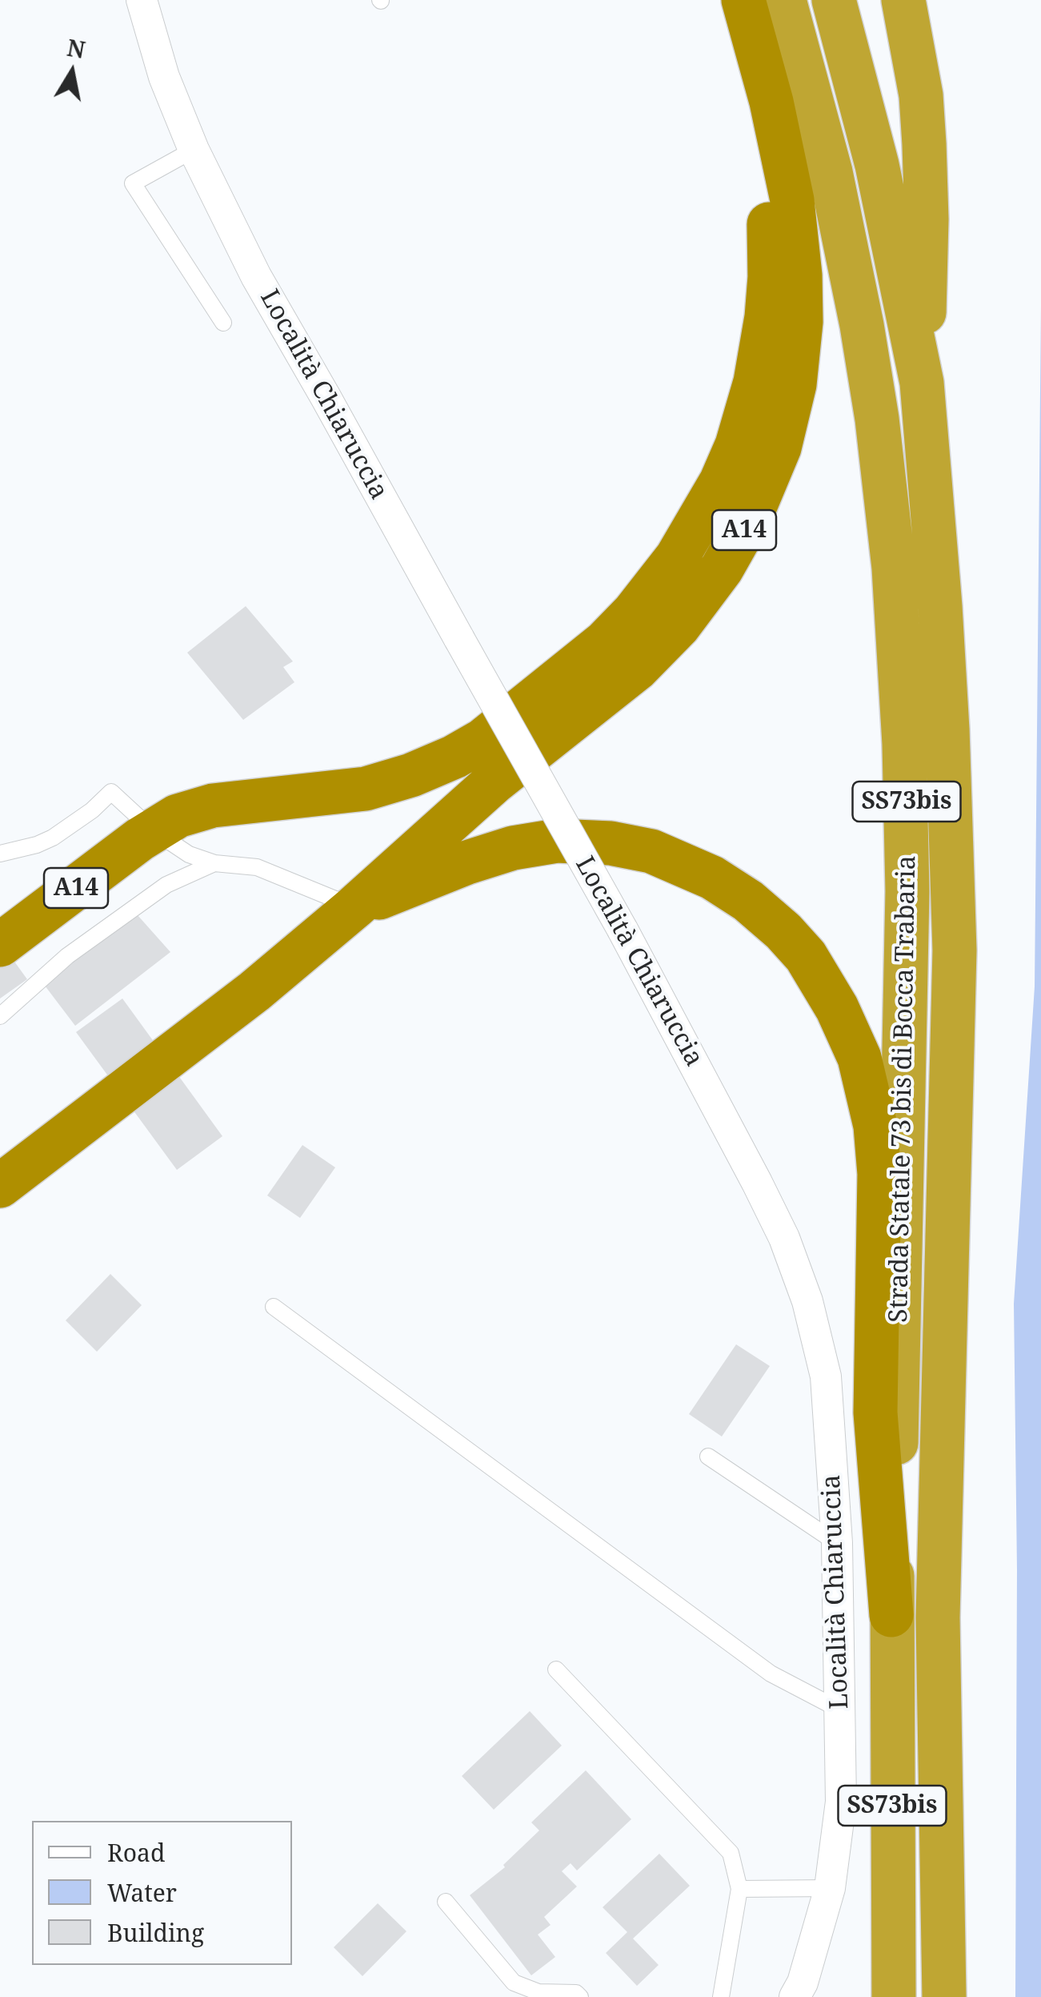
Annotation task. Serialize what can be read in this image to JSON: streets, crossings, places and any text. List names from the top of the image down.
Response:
{
  "streets": {
    "highway": ["A14", "SS73bis", "Strada Statale 73 bis di Bocca Trabaria"],
    "street": ["Località Chiaruccia"]
  },
  "legend": ["Road", "Water", "Building"],
  "north": "top"
}
